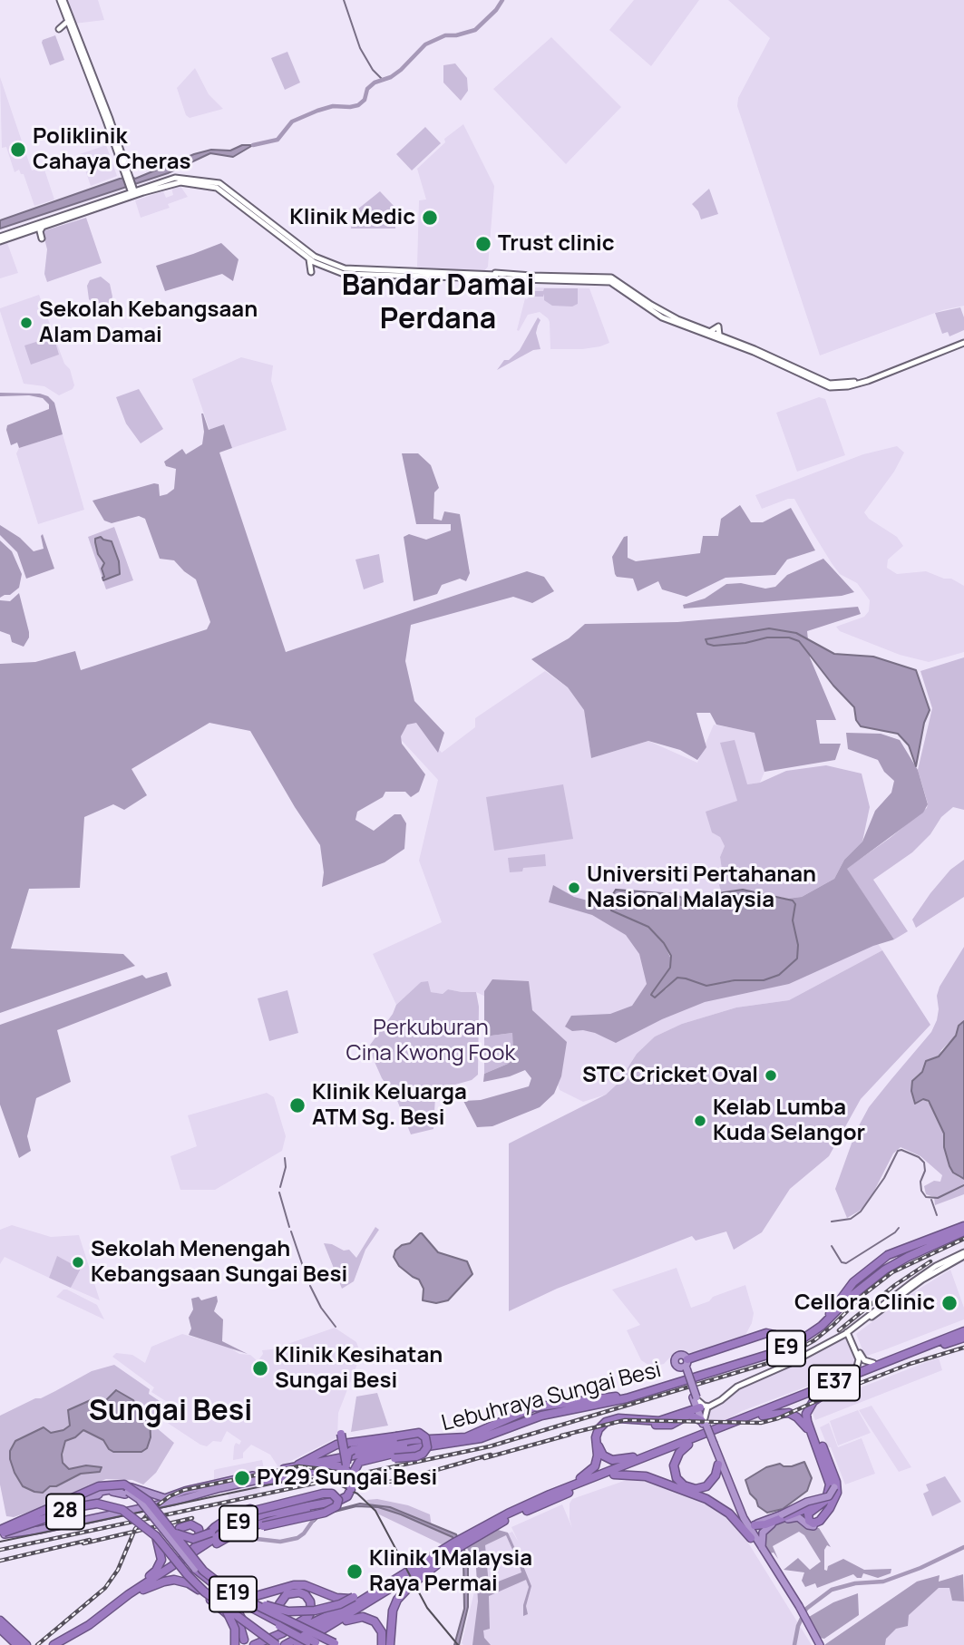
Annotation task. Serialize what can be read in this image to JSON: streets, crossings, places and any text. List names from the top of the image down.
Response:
{
  "streets": {
    "highway": [
      "E9",
      "E37",
      "Lebuhraya Sungai Besi",
      "28",
      "E19"
    ]
  },
  "crossings": [
    ["28", "E19"]
  ],
  "districts": ["Bandar Damai Perdana", "Sungai Besi"],
  "parks": ["Perkuburan Cina Kwong Fook"],
  "places": [
    "Poliklinik Cahaya Cheras",
    "Klinik Medic",
    "Trust clinic",
    "Sekolah Kebangsaan Alam Damai",
    "Universiti Pertahanan Nasional Malaysia",
    "STC Cricket Oval",
    "Klinik Keluarga ATM Sg. Besi",
    "Kelab Lumba Kuda Selangor",
    "Sekolah Menengah Kebangsaan Sungai Besi",
    "Cellora Clinic",
    "Klinik Kesihatan Sungai Besi",
    "PY29 Sungai Besi",
    "Klinik 1Malaysia Raya Permai"
  ]
}
